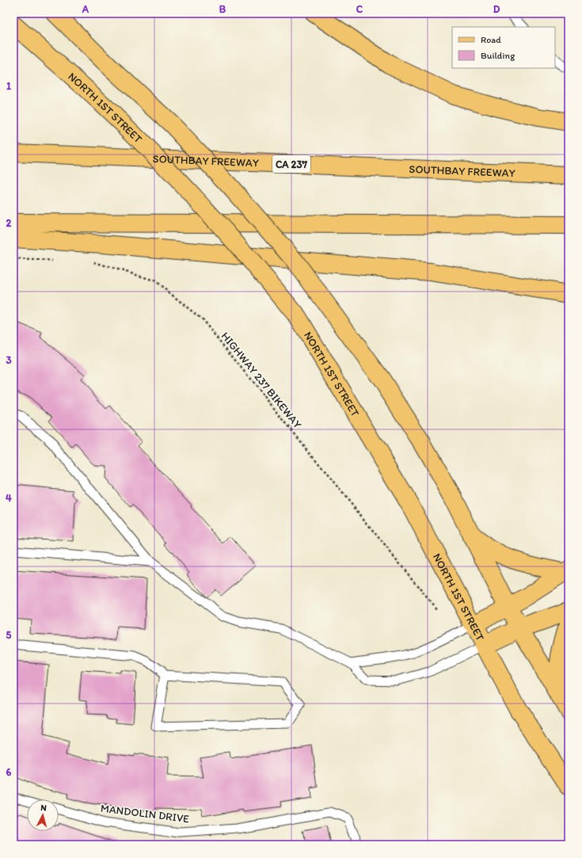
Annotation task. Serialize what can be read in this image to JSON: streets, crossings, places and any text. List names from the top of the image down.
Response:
{
  "streets": {
    "main road": ["NORTH 1ST STREET", "SOUTHBAY FREEWAY", "CA 237"],
    "lane": ["MANDOLIN DRIVE"],
    "path": ["HIGHWAY 237 BIKEWAY"]
  },
  "legend": ["Road", "Building"],
  "north": "top",
  "grid": {
    "columns": [
      "A",
      "B",
      "C",
      "D"
    ],
    "rows": [
      "1",
      "2",
      "3",
      "4",
      "5",
      "6"
    ]
  }
}
